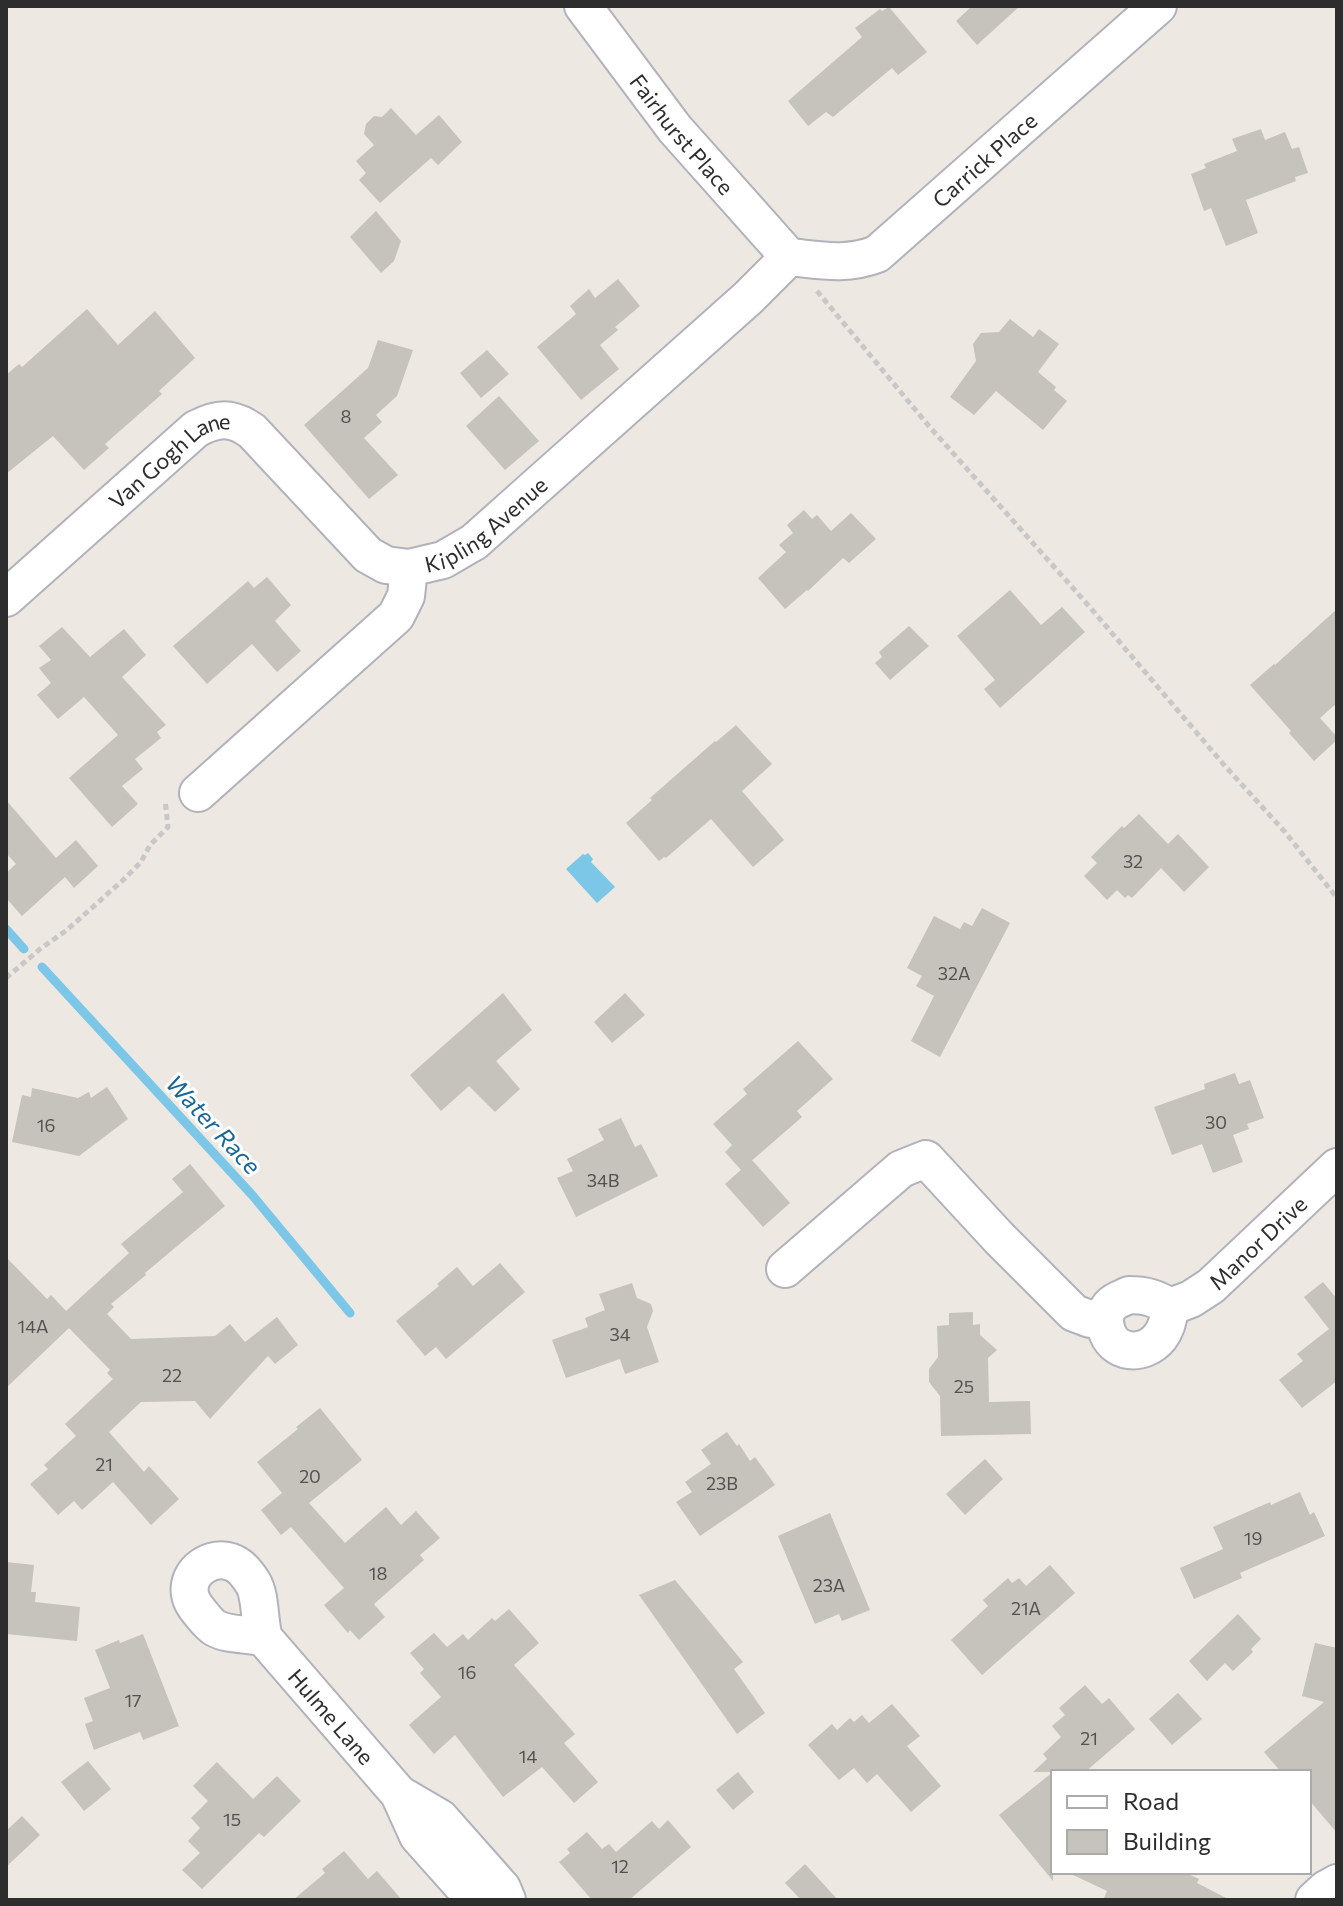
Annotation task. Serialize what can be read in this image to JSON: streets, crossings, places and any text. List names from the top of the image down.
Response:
{
  "streets": {
    "street": [
      "Fairhurst Place",
      "Carrick Place",
      "Van Gogh Lane",
      "Kipling Avenue",
      "Manor Drive",
      "Hulme Lane"
    ]
  },
  "crossings": [
    ["Fairhurst Place", "Carrick Place"],
    ["Fairhurst Place", "Kipling Avenue"],
    ["Carrick Place", "Kipling Avenue"],
    ["Van Gogh Lane", "Kipling Avenue"]
  ],
  "water": ["Water Race"],
  "house_numbers": [
    "8",
    "32",
    "32A",
    "30",
    "16",
    "34B",
    "14A",
    "34",
    "22",
    "25",
    "21",
    "20",
    "23B",
    "19",
    "18",
    "23A",
    "21A",
    "16",
    "17",
    "21",
    "14",
    "15",
    "12"
  ],
  "legend": ["Road", "Building"]
}
